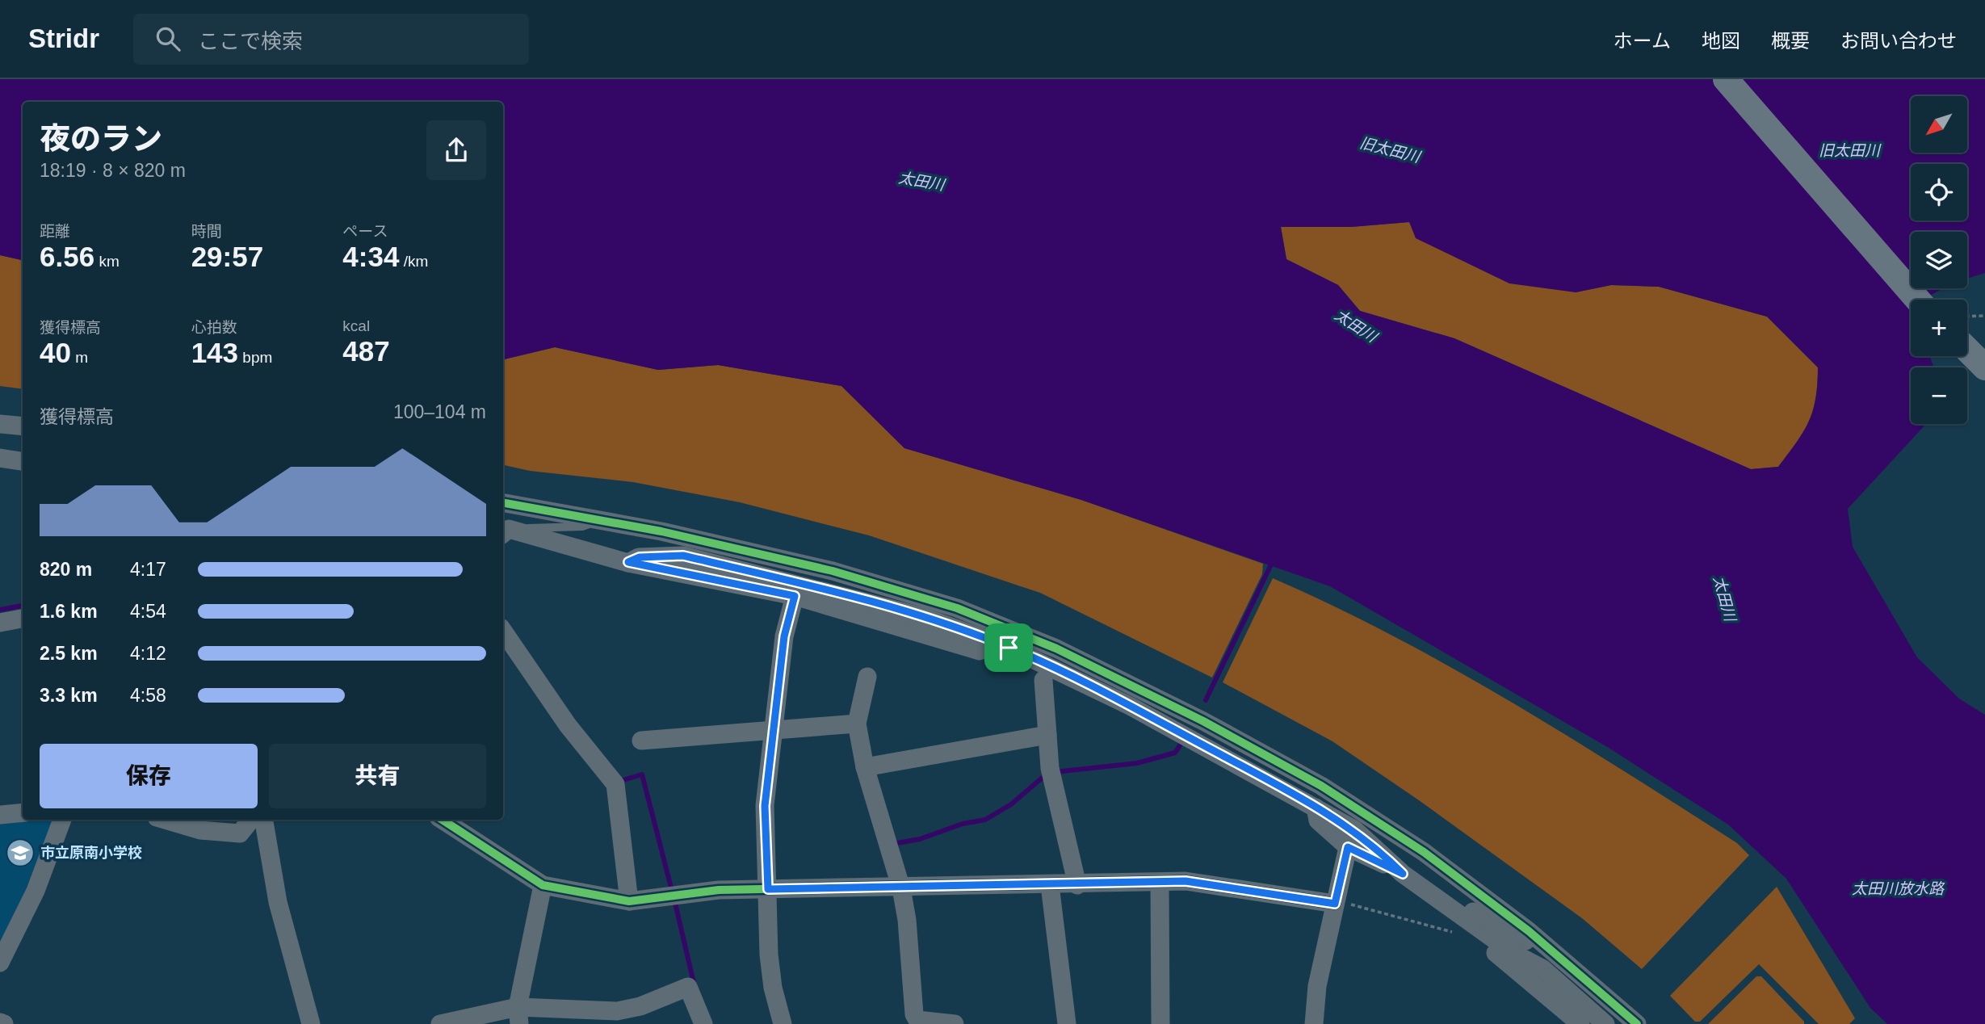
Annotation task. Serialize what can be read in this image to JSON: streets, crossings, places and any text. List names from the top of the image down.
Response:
{
  "water": ["旧太田川", "太田川", "太田川放水路"],
  "places": {
    "school or university": ["市立原南小学校"]
  },
  "north": "bottom left",
  "page": {
    "header": "Stridr",
    "search": "ここで検索",
    "nav": [
      "ホーム",
      "地図",
      "概要",
      "お問い合わせ"
    ],
    "map_buttons": ["+", "−"],
    "heading": ["夜のラン", "18:19 · 8 × 820 m"],
    "stats": [
      ["距離", "6.56 km"],
      ["時間", "29:57"],
      ["ペース", "4:34 /km"],
      ["獲得標高", "40 m"],
      ["心拍数", "143 bpm"],
      ["kcal", "487"]
    ],
    "chart": ["獲得標高", "100–104 m"],
    "list": [
      {
        "name": "820 m",
        "note": "4:17"
      },
      {
        "name": "1.6 km",
        "note": "4:54"
      },
      {
        "name": "2.5 km",
        "note": "4:12"
      },
      {
        "name": "3.3 km",
        "note": "4:58"
      }
    ],
    "buttons": ["保存", "共有"]
  }
}
